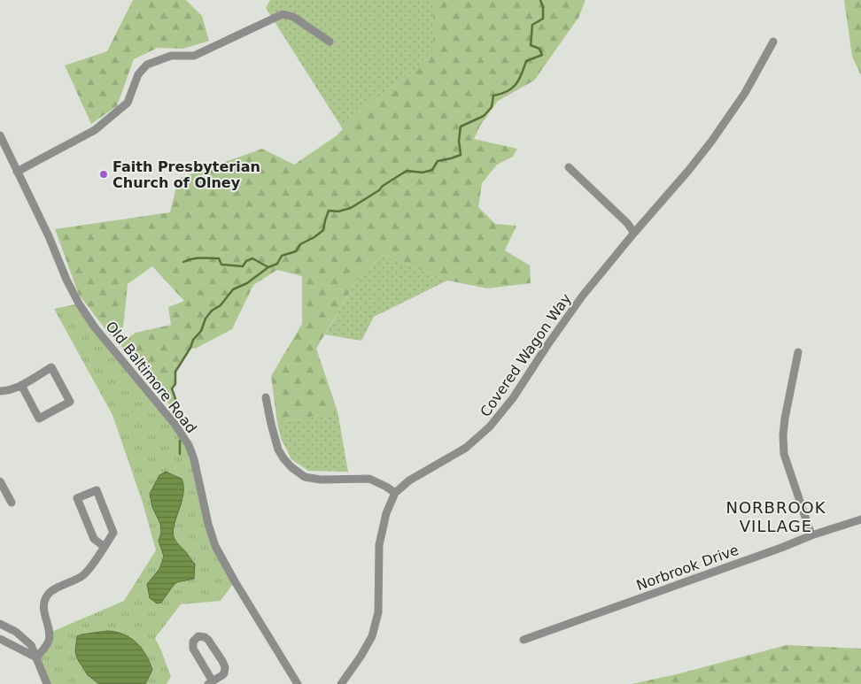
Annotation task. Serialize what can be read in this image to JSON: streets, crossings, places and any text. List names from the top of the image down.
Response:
{
  "streets": {
    "street": ["Covered Wagon Way", "Old Baltimore Road", "Norbrook Drive"]
  },
  "districts": ["NORBROOK VILLAGE"],
  "places": ["Faith Presbyterian Church of Olney"]
}
